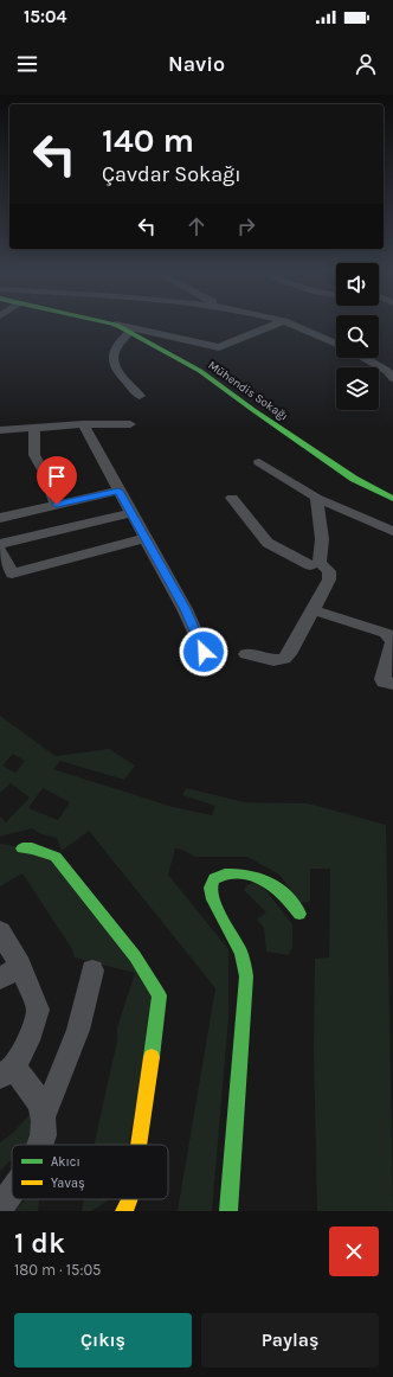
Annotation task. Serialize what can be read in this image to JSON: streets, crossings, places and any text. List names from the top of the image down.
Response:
{
  "streets": {
    "street": ["Mühendis Sokağı"]
  },
  "legend": ["Akıcı", "Yavaş"],
  "page": {
    "status": "15:04",
    "header": "Navio",
    "turn": ["140 m", "Çavdar Sokağı"],
    "heading": ["1 dk", "180 m · 15:05"],
    "buttons": ["Çıkış", "Paylaş"]
  }
}
